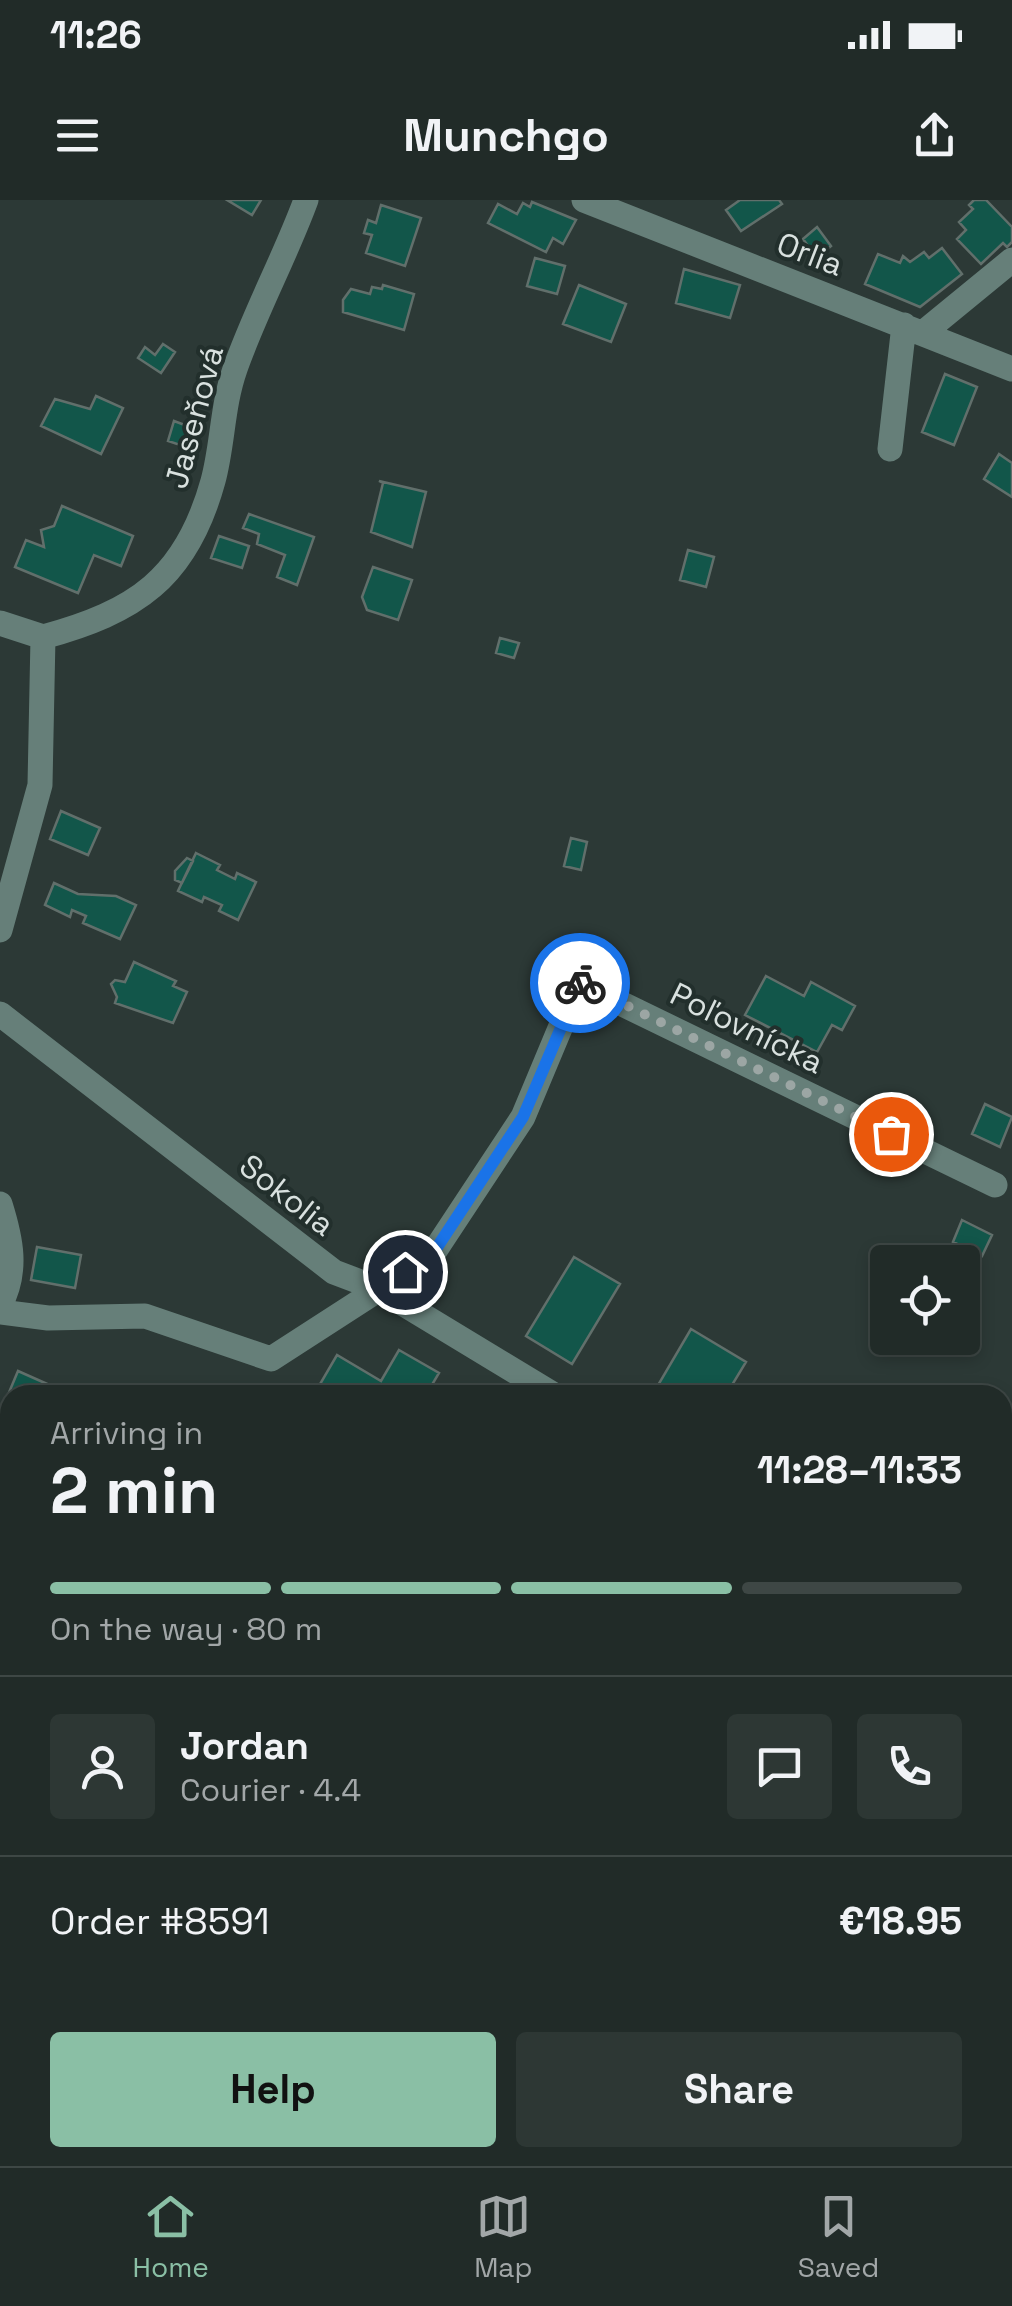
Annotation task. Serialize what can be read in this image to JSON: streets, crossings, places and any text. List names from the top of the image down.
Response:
{
  "streets": {
    "street": [
      "Orlia",
      "Jaseňová",
      "Poľovnícka",
      "Sokolia"
    ]
  },
  "crossings": [
    ["Poľovnícka", "Sokolia"]
  ],
  "page": {
    "status": "11:26",
    "header": "Munchgo",
    "heading": ["2 min", "Arriving in", "11:28–11:33"],
    "panel": [
      "Jordan",
      "Courier · 4.4",
      "Order #8591",
      "€18.95"
    ],
    "bar": "On the way · 80 m",
    "buttons": ["Help", "Share"],
    "tabs": ["Home", "Map", "Saved"]
  }
}
